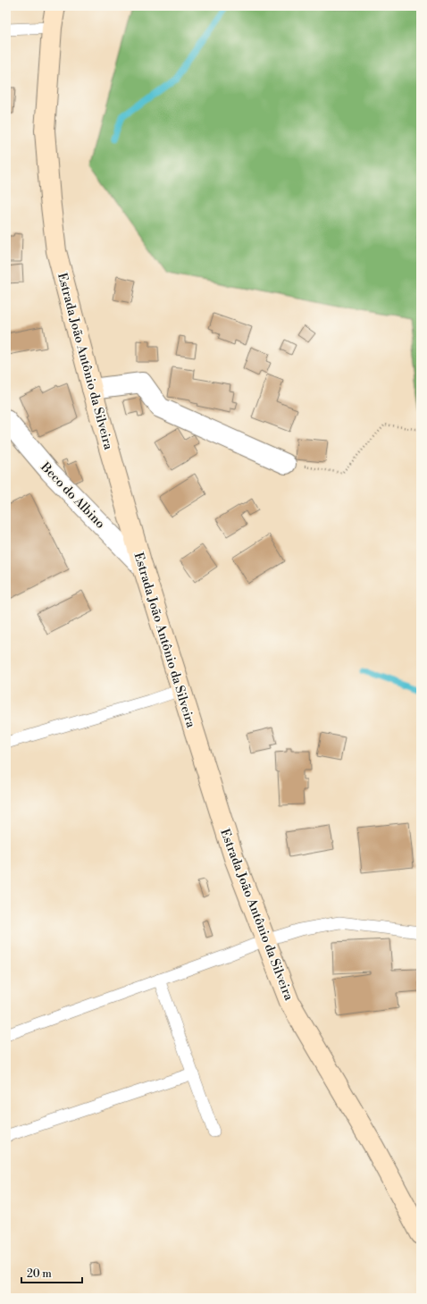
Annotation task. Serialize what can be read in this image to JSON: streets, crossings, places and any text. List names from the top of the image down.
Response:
{
  "streets": {
    "main road": ["Estrada João Antônio da Silveira"],
    "street": ["Beco do Albino"]
  },
  "crossings": [
    ["Estrada João Antônio da Silveira", "Beco do Albino"]
  ],
  "scale_bar": "20 m"
}
